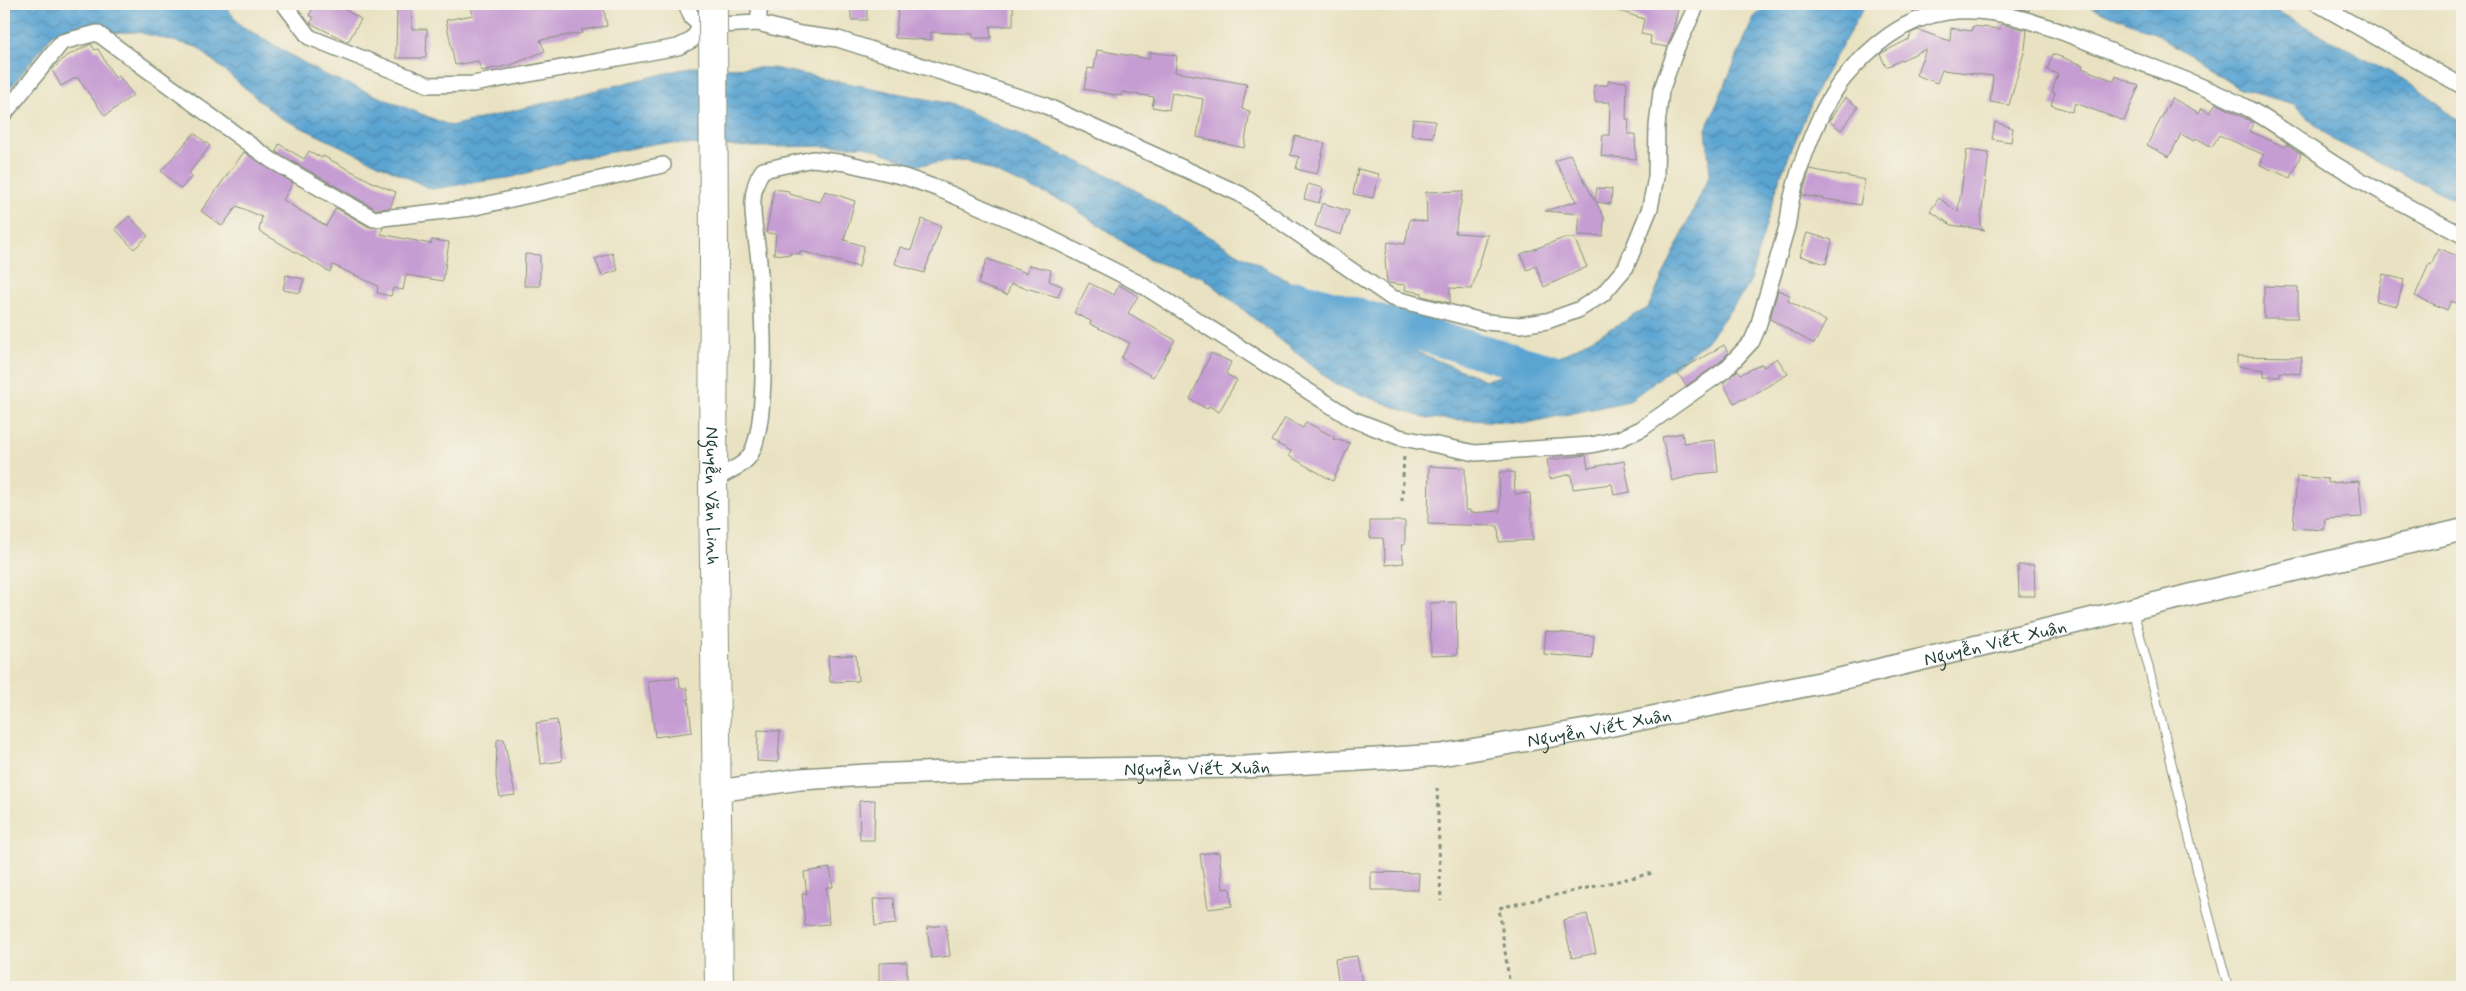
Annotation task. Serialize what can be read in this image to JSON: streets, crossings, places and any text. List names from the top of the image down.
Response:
{
  "streets": {
    "highway": ["Nguyễn Văn Linh"],
    "street": ["Nguyễn Viết Xuân"]
  },
  "crossings": [
    ["Nguyễn Văn Linh", "Nguyễn Viết Xuân"]
  ]
}
